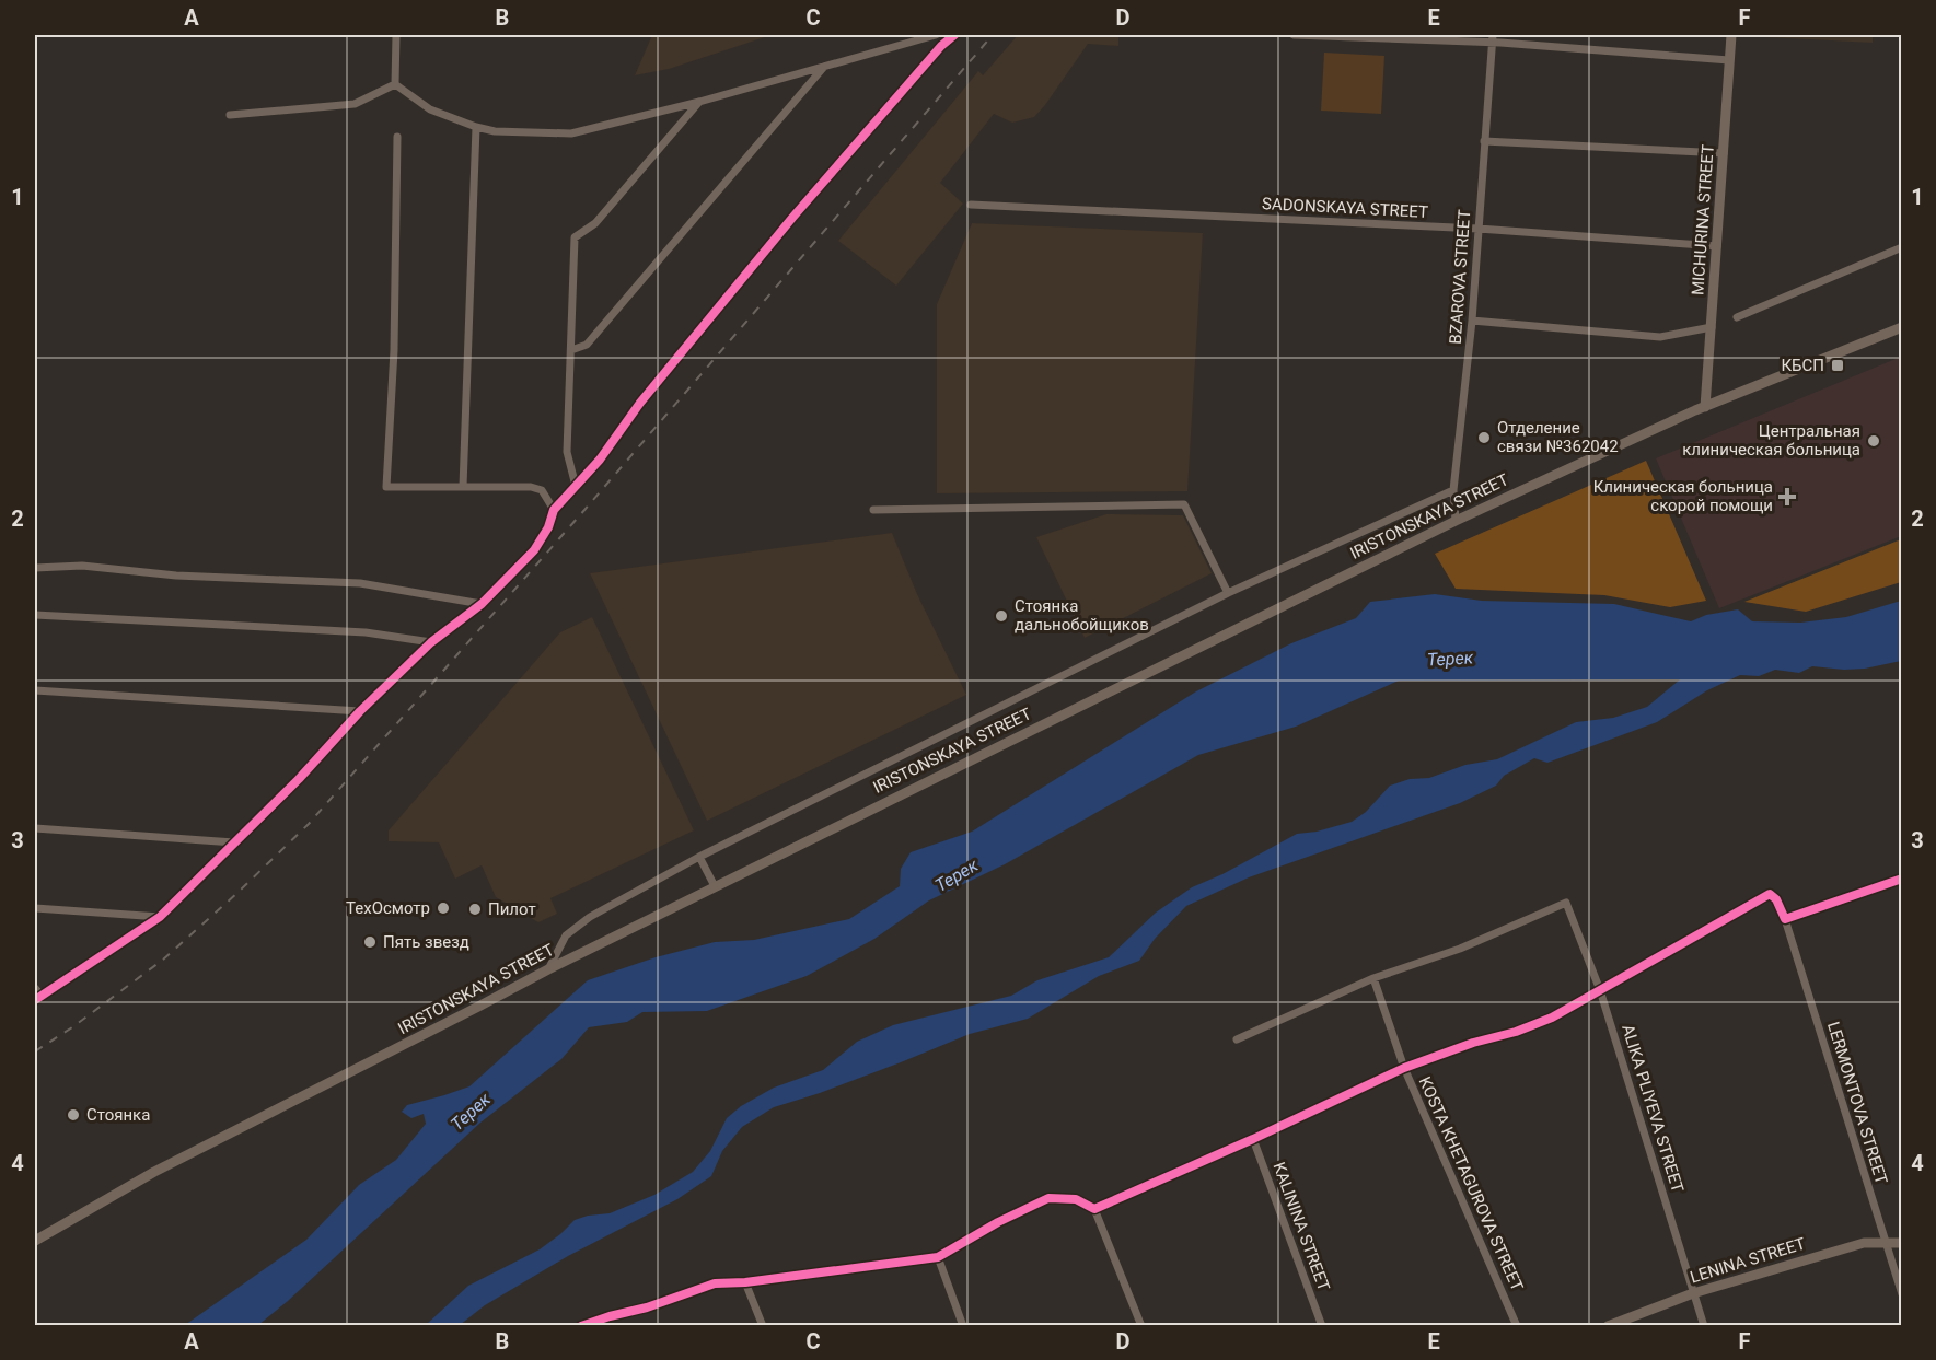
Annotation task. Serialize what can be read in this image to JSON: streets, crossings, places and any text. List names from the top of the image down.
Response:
{
  "streets": {
    "main road": ["MICHURINA STREET", "IRISTONSKAYA STREET", "LENINA STREET"],
    "street": [
      "SADONSKAYA STREET",
      "BZAROVA STREET",
      "LERMONTOVA STREET",
      "ALIKA PLIYEVA STREET",
      "KOSTA KHETAGUROVA STREET",
      "KALININA STREET"
    ]
  },
  "crossings": [
    ["SADONSKAYA STREET", "MICHURINA STREET"],
    ["SADONSKAYA STREET", "BZAROVA STREET"],
    ["MICHURINA STREET", "IRISTONSKAYA STREET"],
    ["BZAROVA STREET", "IRISTONSKAYA STREET"],
    ["LERMONTOVA STREET", "ALIKA PLIYEVA STREET"],
    ["LERMONTOVA STREET", "LENINA STREET"],
    ["ALIKA PLIYEVA STREET", "KOSTA KHETAGUROVA STREET"],
    ["ALIKA PLIYEVA STREET", "LENINA STREET"]
  ],
  "water": ["Терек"],
  "places": {
    "transit": ["КБСП"],
    "other": [
      "Отделение связи №362042",
      "Центральная клиническая больница",
      "Стоянка дальнобойщиков",
      "ТехОсмотр",
      "Пилот",
      "Пять звезд",
      "Стоянка"
    ],
    "health": ["Клиническая больница скорой помощи"]
  },
  "grid": {
    "columns": [
      "A",
      "B",
      "C",
      "D",
      "E",
      "F"
    ],
    "rows": [
      "1",
      "2",
      "3",
      "4"
    ]
  }
}
